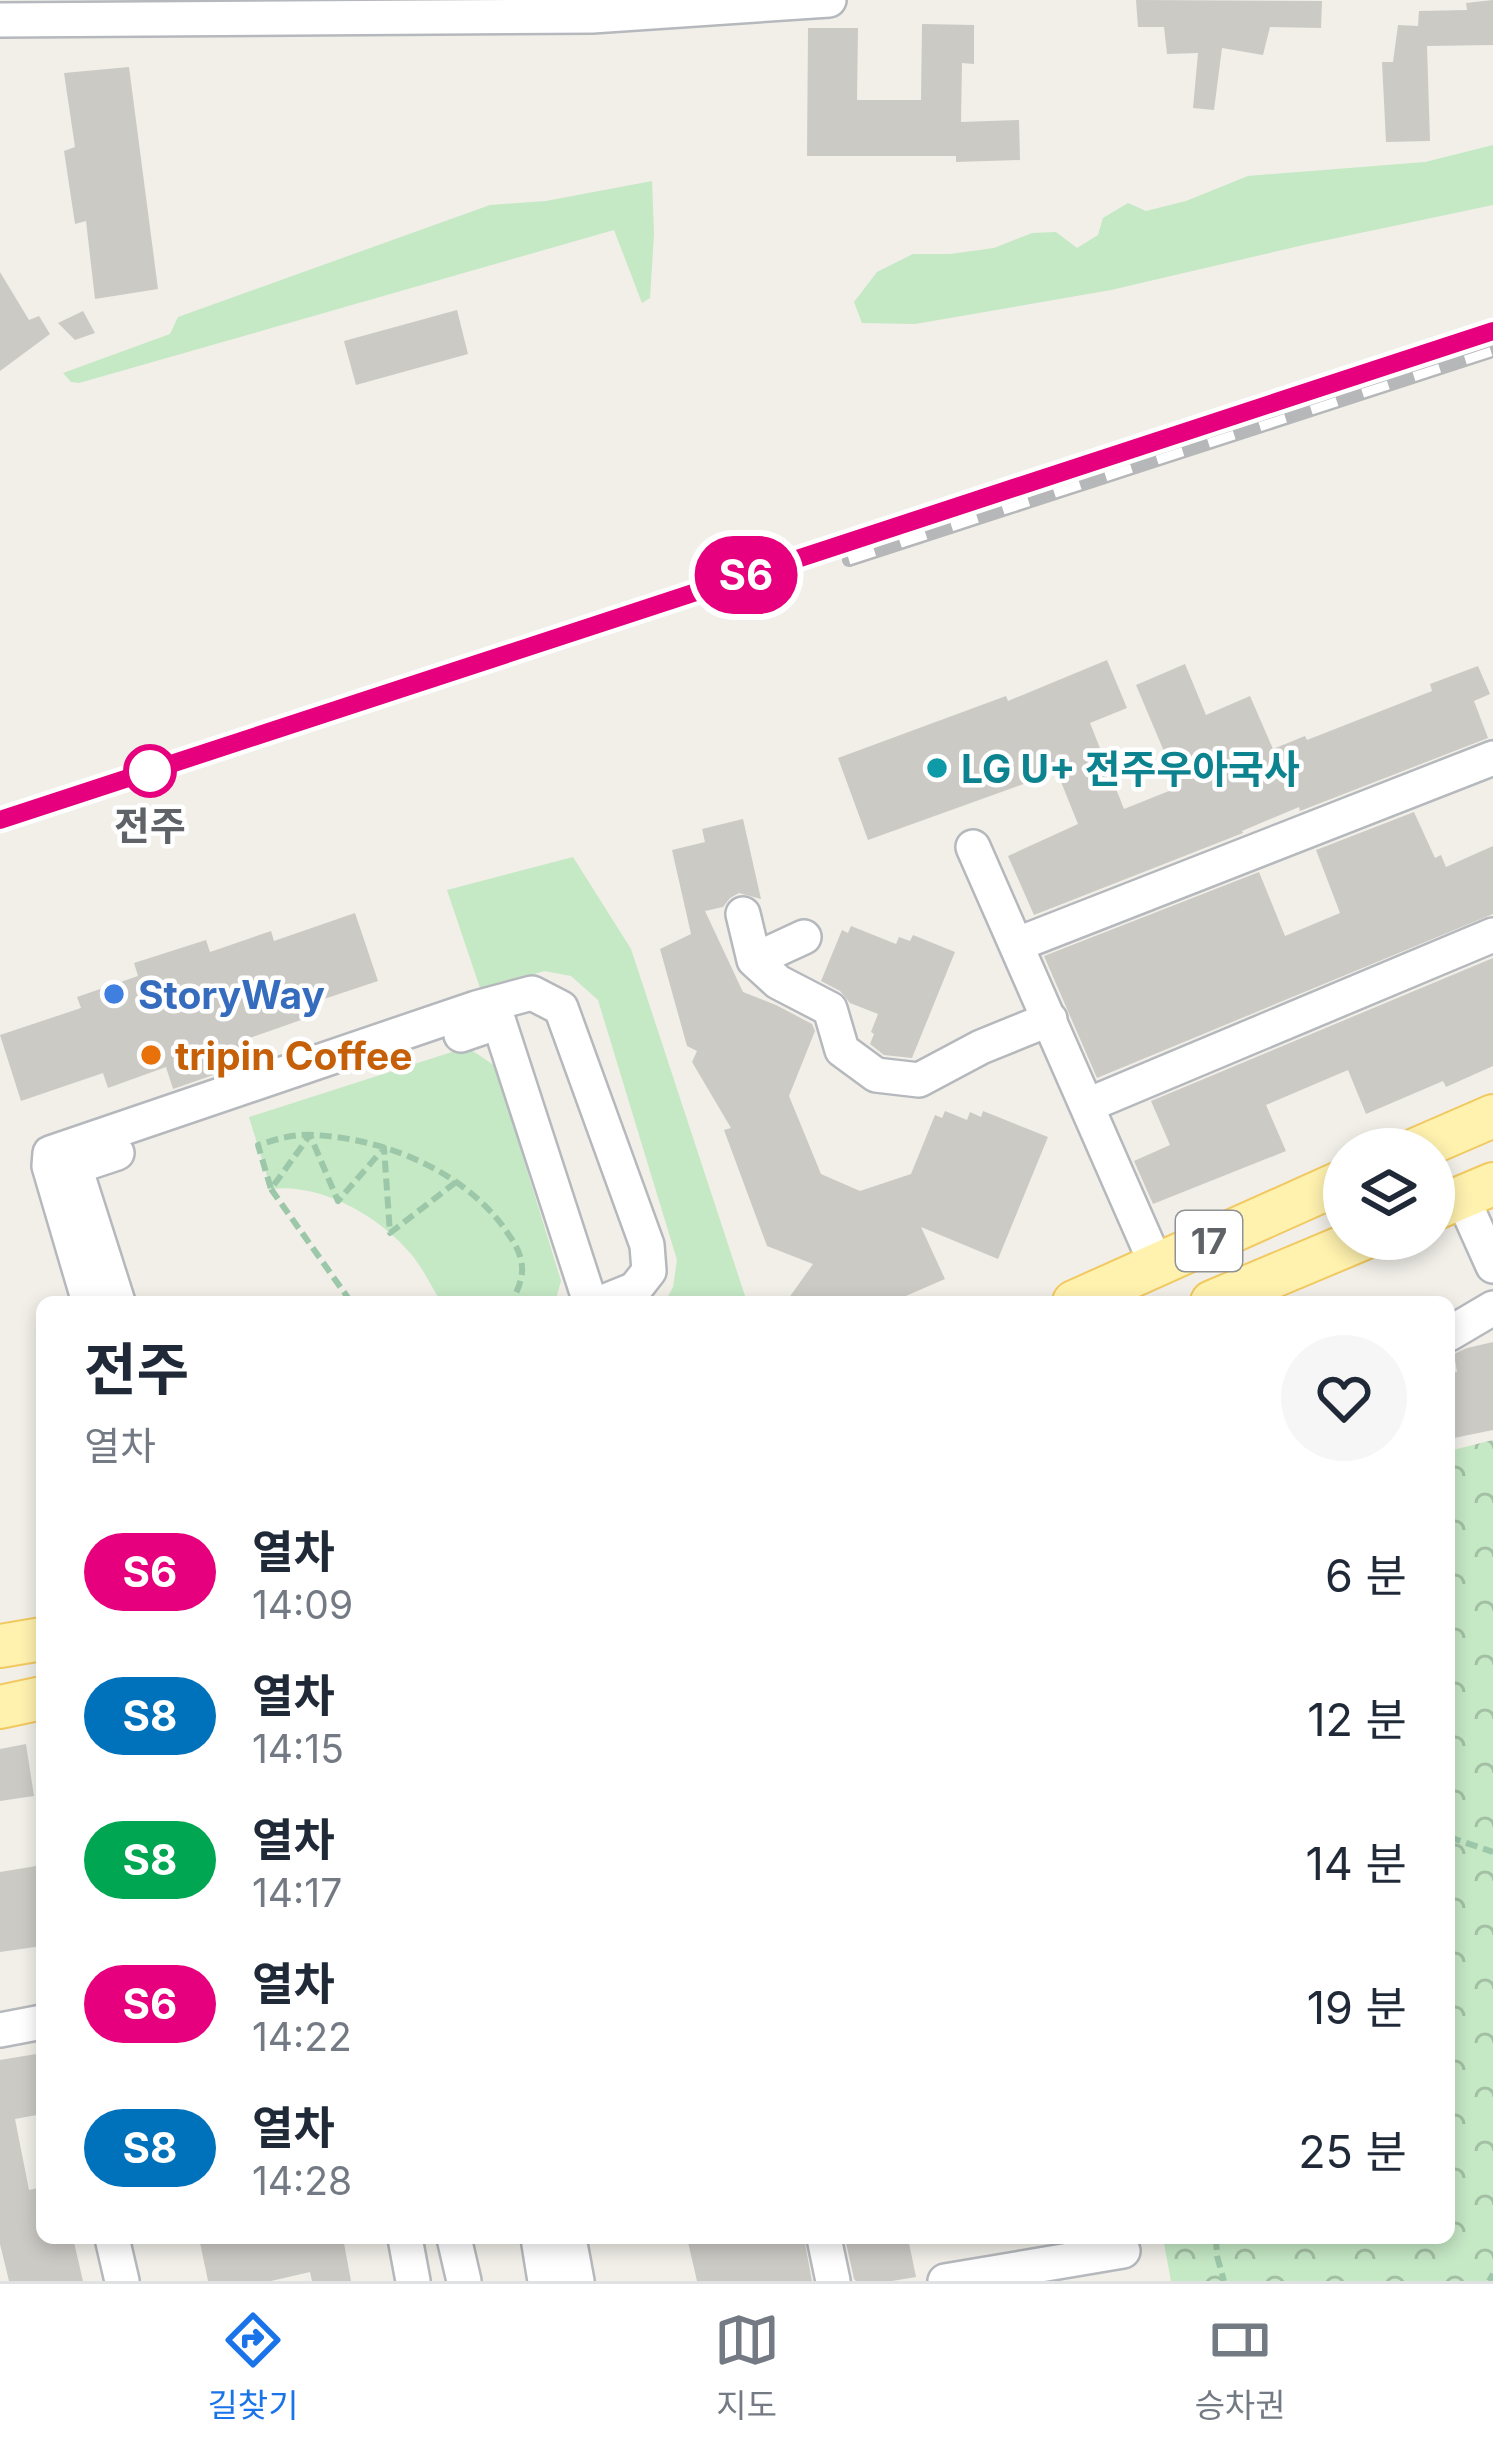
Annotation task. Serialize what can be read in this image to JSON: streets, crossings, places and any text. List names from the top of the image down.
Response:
{
  "streets": {
    "main road": ["17"]
  },
  "places": [
    "LG U+ 전주우아국사",
    "전주",
    "StoryWay",
    "tripin Coffee"
  ],
  "page": {
    "on_map": "S6",
    "heading": ["전주", "열차"],
    "list": [
      {
        "mark": "S6",
        "name": "열차",
        "note": "14:09",
        "value": "6 분"
      },
      {
        "mark": "S8",
        "name": "열차",
        "note": "14:15",
        "value": "12 분"
      },
      {
        "mark": "S8",
        "name": "열차",
        "note": "14:17",
        "value": "14 분"
      },
      {
        "mark": "S6",
        "name": "열차",
        "note": "14:22",
        "value": "19 분"
      },
      {
        "mark": "S8",
        "name": "열차",
        "note": "14:28",
        "value": "25 분"
      }
    ],
    "tabs": ["길찾기", "지도", "승차권"]
  }
}
